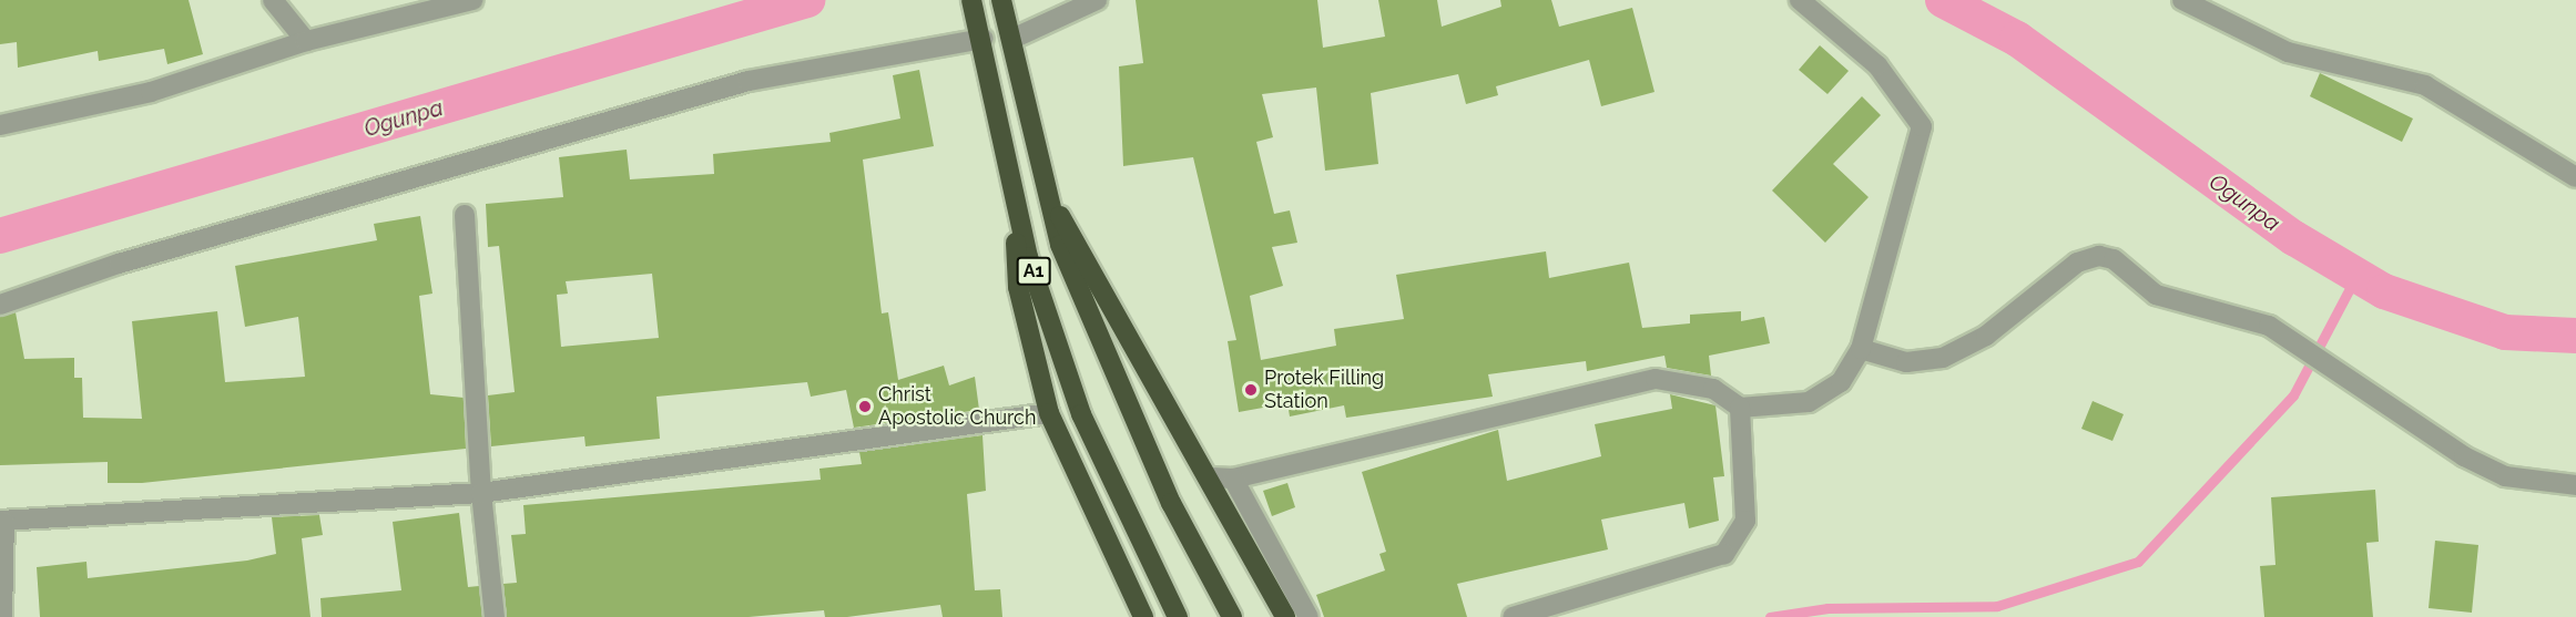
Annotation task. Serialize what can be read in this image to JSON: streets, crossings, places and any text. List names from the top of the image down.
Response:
{
  "streets": {
    "highway": ["A1"]
  },
  "water": ["Ogunpa"],
  "places": ["Protek Filling Station", "Christ Apostolic Church"]
}
